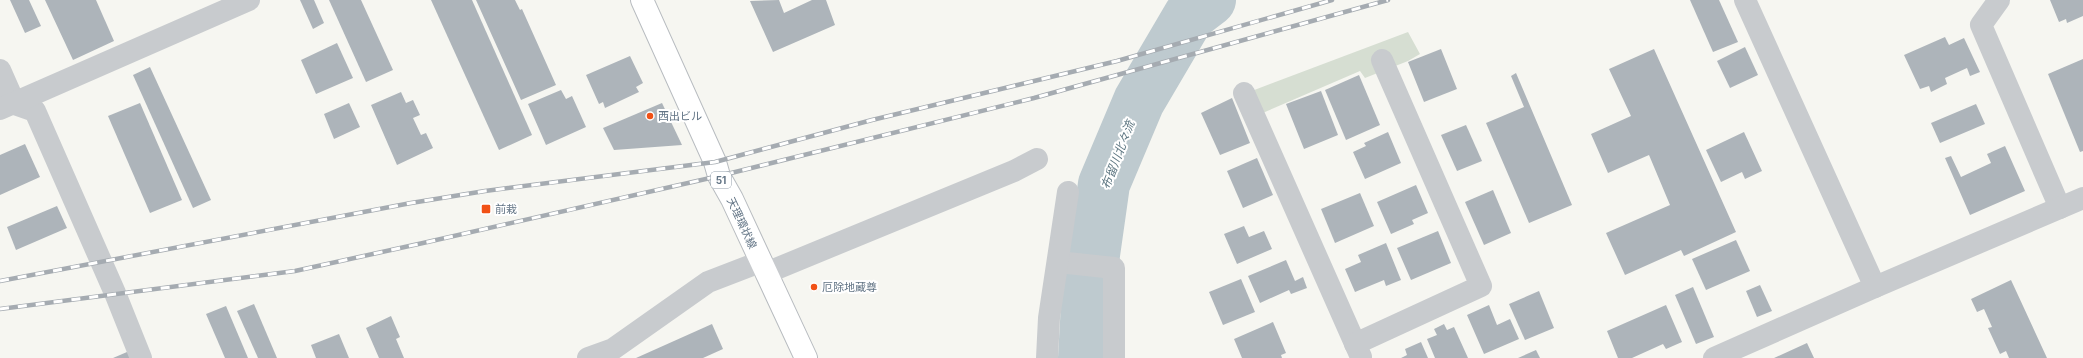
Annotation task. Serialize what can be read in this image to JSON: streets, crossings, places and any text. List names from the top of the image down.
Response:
{
  "streets": {
    "main road": ["51", "天理環状線"]
  },
  "water": ["布留川北々流"],
  "places": {
    "other": ["西出ビル", "厄除地蔵尊"],
    "transit": ["前栽"]
  }
}
